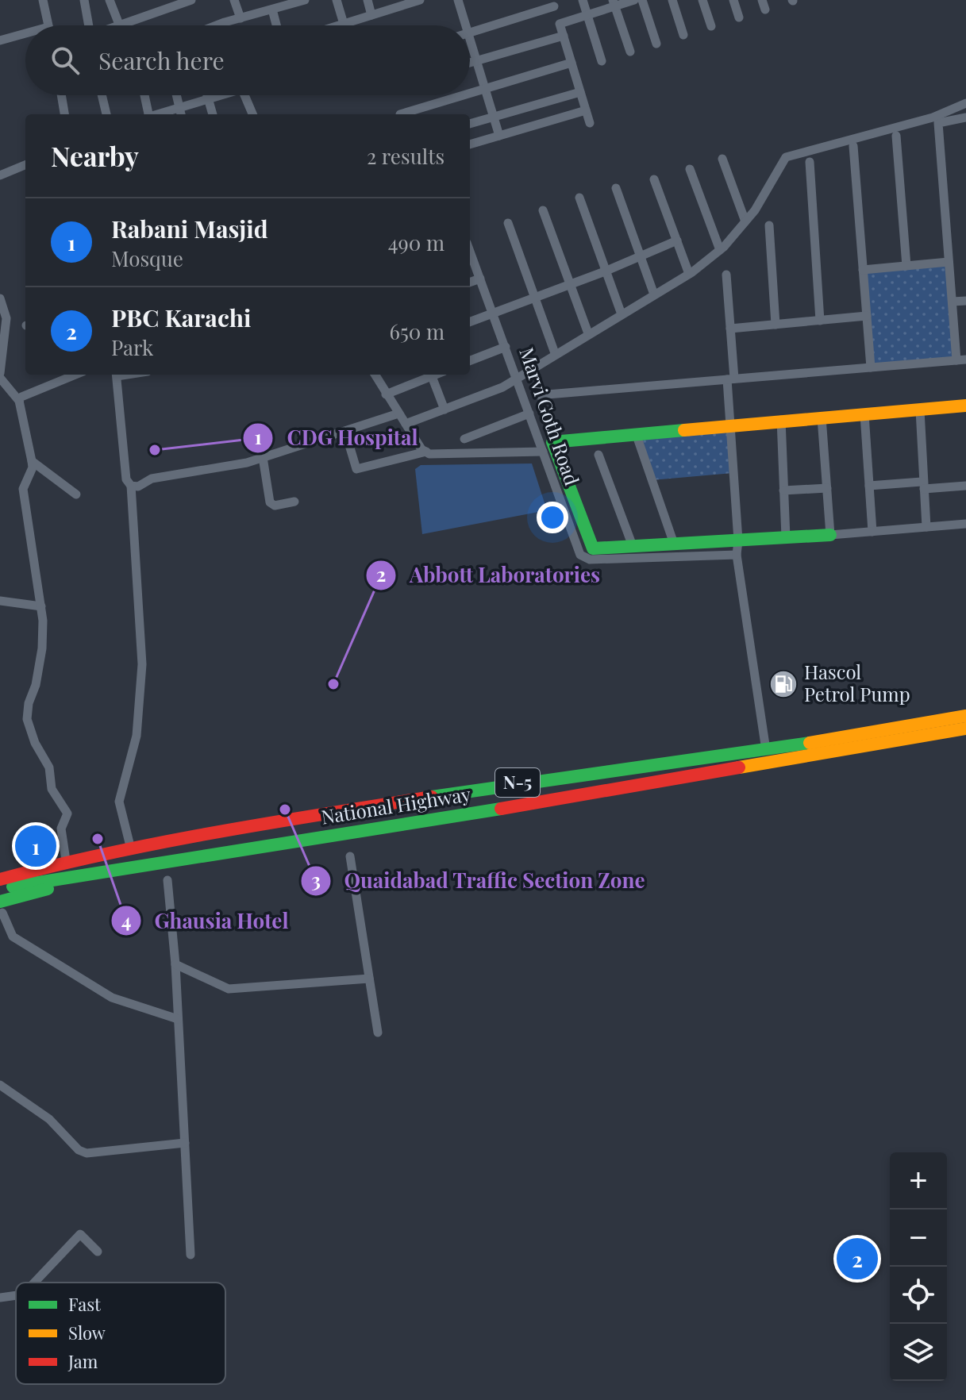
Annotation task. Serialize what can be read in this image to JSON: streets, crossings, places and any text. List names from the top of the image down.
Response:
{
  "streets": {
    "main road": ["N-5", "National Highway"],
    "street": ["Marvi Goth Road"]
  },
  "crossings": [
    ["N-5", "National Highway"]
  ],
  "places": {
    "other": [
      "CDG Hospital",
      "Abbott Laboratories",
      "Quaidabad Traffic Section Zone",
      "Ghausia Hotel"
    ],
    "fuel station": ["Hascol Petrol Pump"]
  },
  "legend": ["Fast", "Slow", "Jam"],
  "page": {
    "search": "Search here",
    "heading": ["Nearby", "2 results"],
    "list": [
      {
        "mark": "1",
        "name": "Rabani Masjid",
        "note": "Mosque",
        "value": "490 m"
      },
      {
        "mark": "2",
        "name": "PBC Karachi",
        "note": "Park",
        "value": "650 m"
      }
    ],
    "pins": ["1", "2"],
    "map_buttons": ["+", "−"]
  }
}
